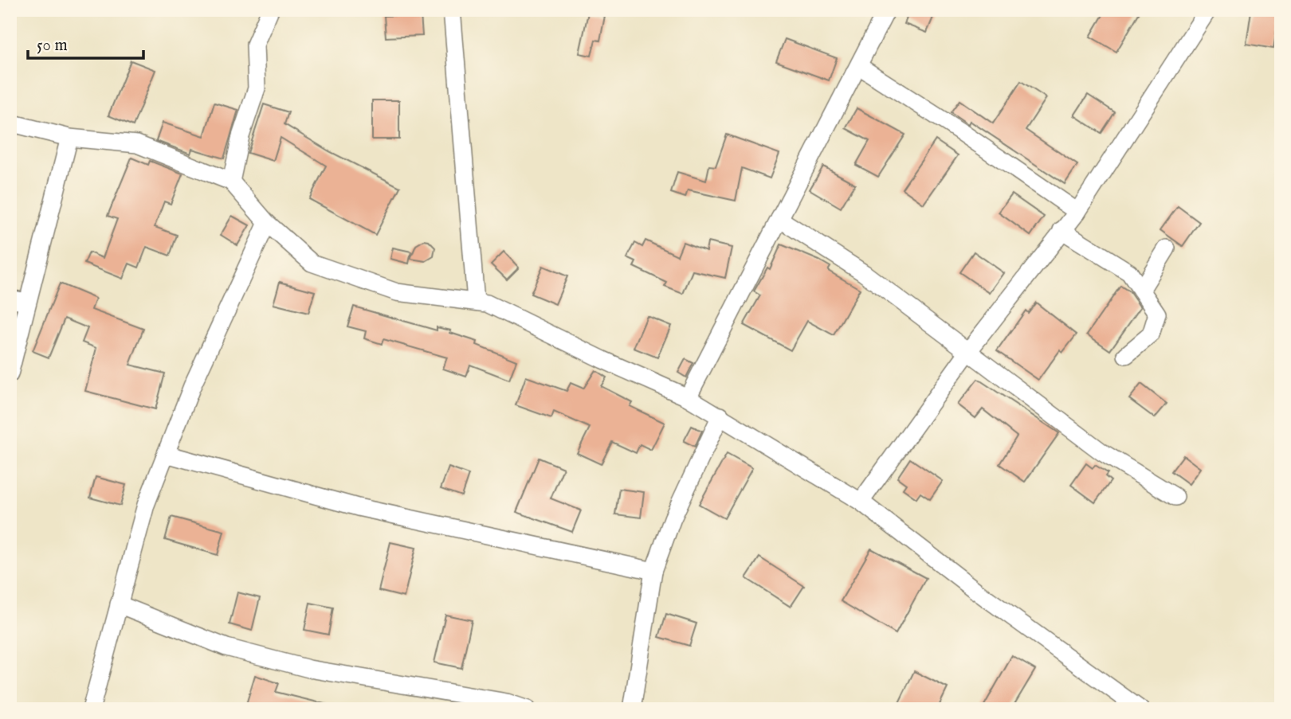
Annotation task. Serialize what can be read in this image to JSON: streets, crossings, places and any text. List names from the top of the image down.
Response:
{
  "scale_bar": "50 m"
}
